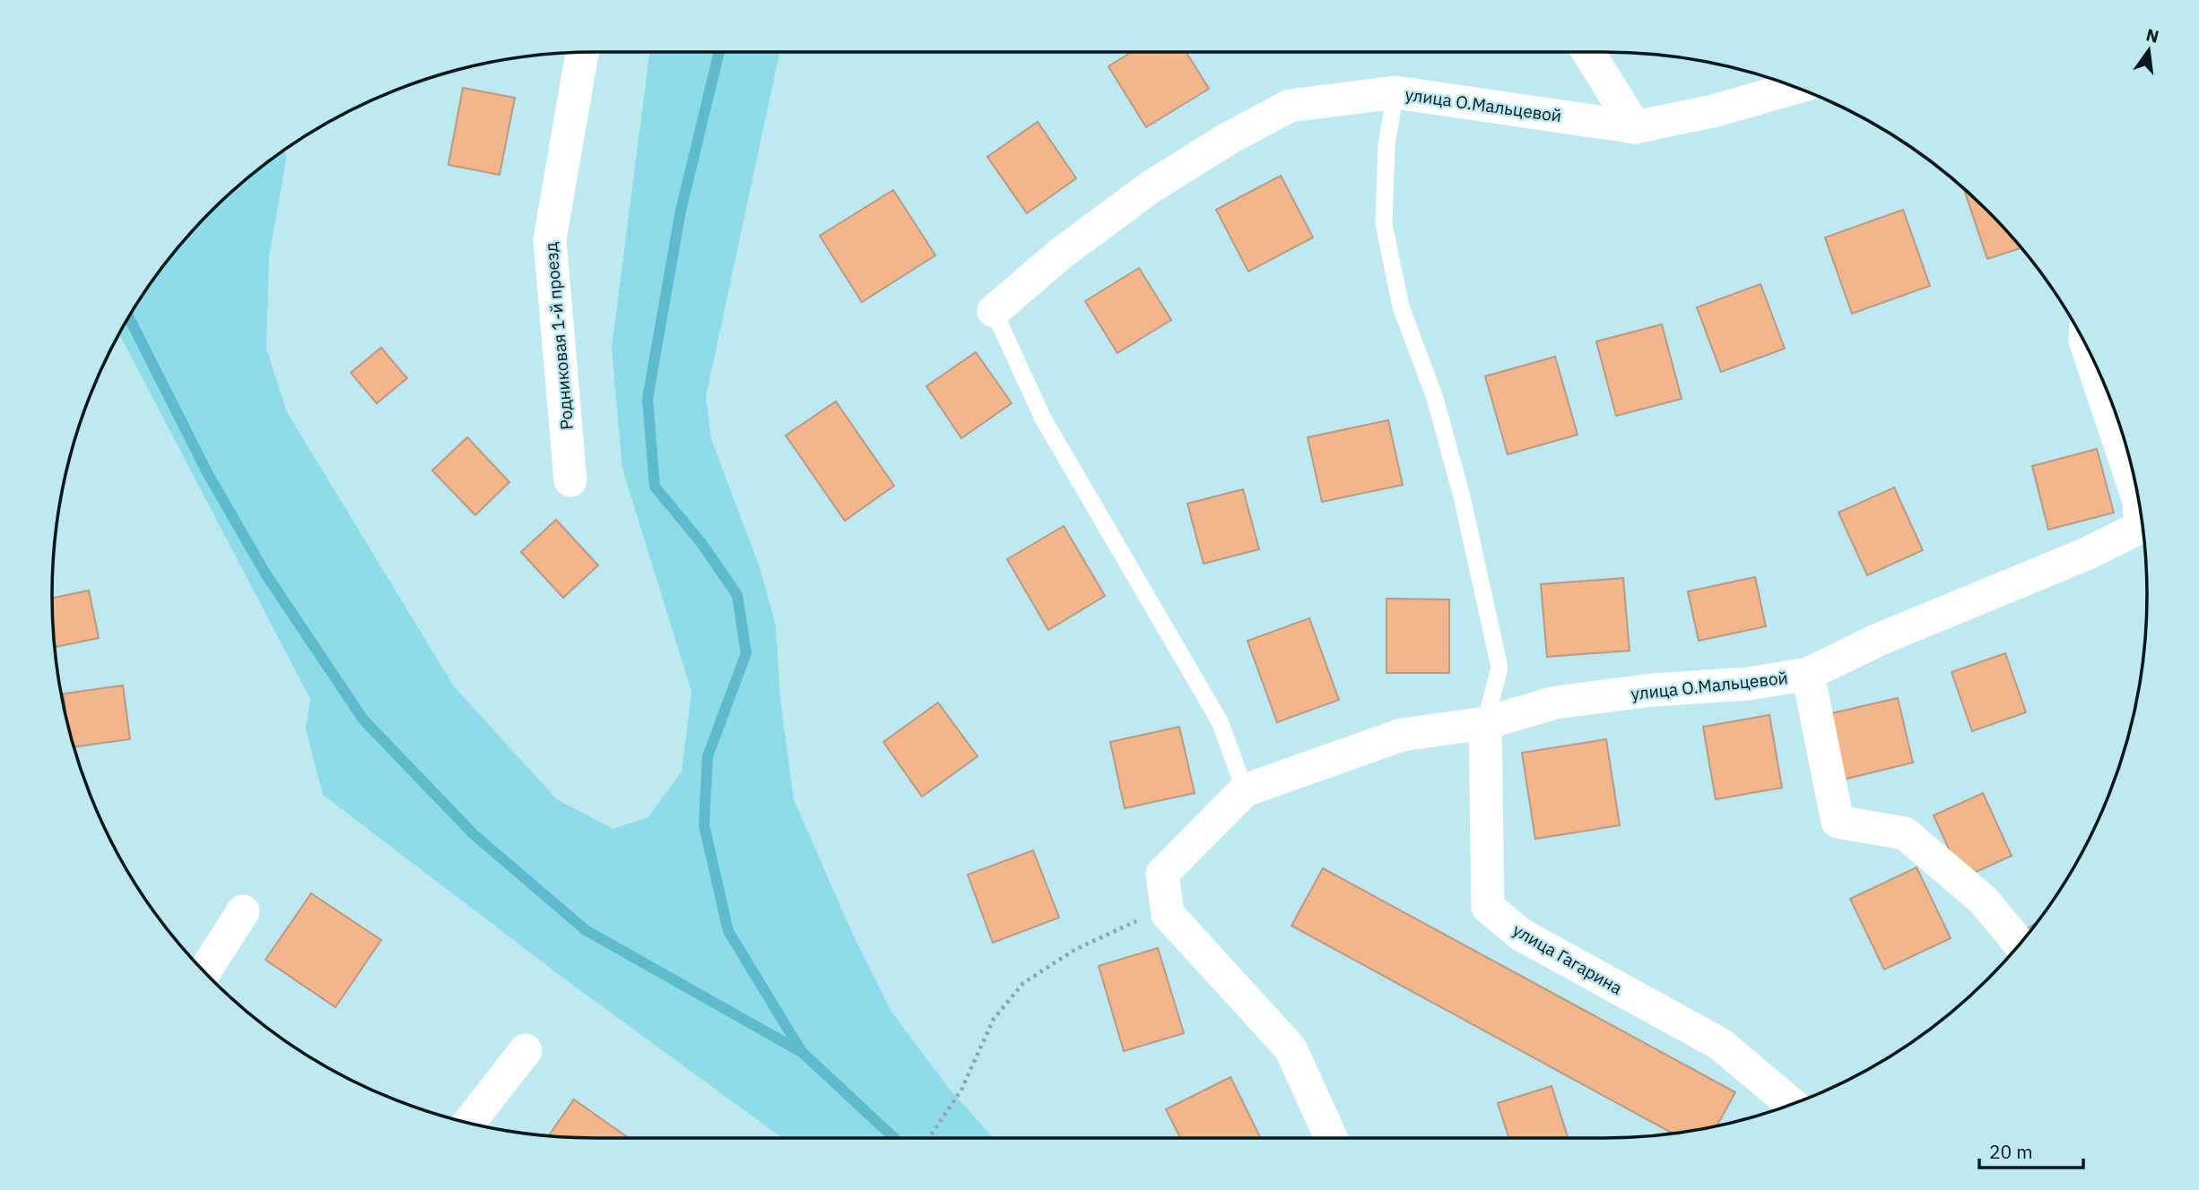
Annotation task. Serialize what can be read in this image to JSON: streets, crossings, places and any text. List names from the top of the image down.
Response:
{
  "streets": {
    "street": ["улица О.Мальцевой", "Родниковая 1-й проезд", "улица Гагарина"]
  },
  "crossings": [
    ["улица О.Мальцевой", "улица Гагарина"]
  ],
  "scale_bar": "20 m",
  "north": "top"
}
